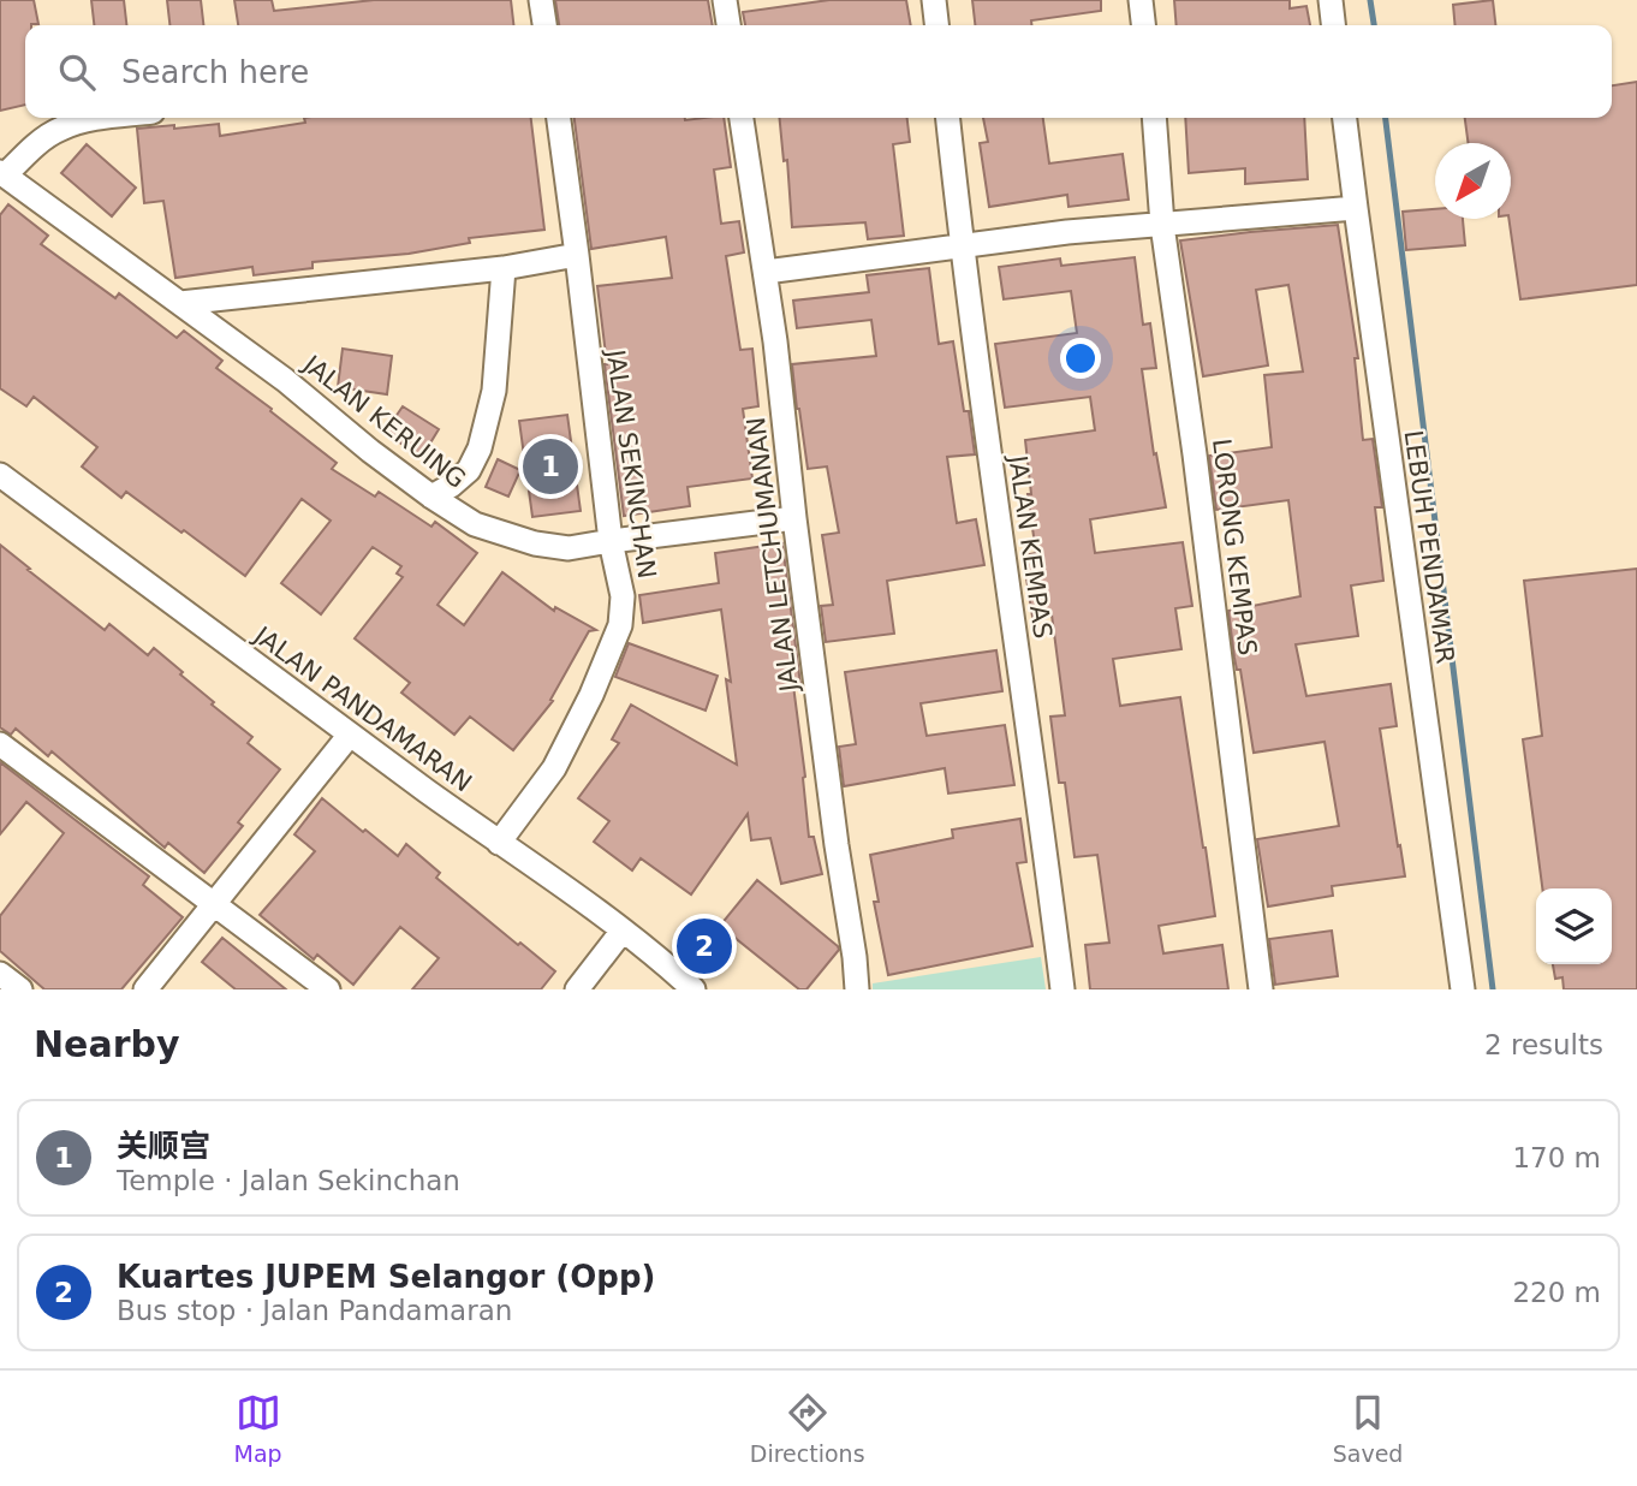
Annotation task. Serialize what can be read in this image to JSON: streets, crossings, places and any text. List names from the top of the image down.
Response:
{
  "streets": {
    "street": [
      "JALAN KERUING",
      "JALAN SEKINCHAN",
      "JALAN KEMPAS",
      "LORONG KEMPAS",
      "LEBUH PENDAMAR",
      "JALAN LETCHUMANAN",
      "JALAN PANDAMARAN"
    ]
  },
  "crossings": [
    ["JALAN KERUING", "JALAN SEKINCHAN"],
    ["JALAN KERUING", "JALAN LETCHUMANAN"],
    ["JALAN SEKINCHAN", "JALAN PANDAMARAN"]
  ],
  "north": "bottom left",
  "page": {
    "search": "Search here",
    "pins": ["1", "2"],
    "heading": ["Nearby", "2 results"],
    "list": [
      {
        "mark": "1",
        "name": "关顺宫",
        "note": "Temple · Jalan Sekinchan",
        "value": "170 m"
      },
      {
        "mark": "2",
        "name": "Kuartes JUPEM Selangor (Opp)",
        "note": "Bus stop · Jalan Pandamaran",
        "value": "220 m"
      }
    ],
    "nav": ["Map", "Directions", "Saved"]
  }
}
